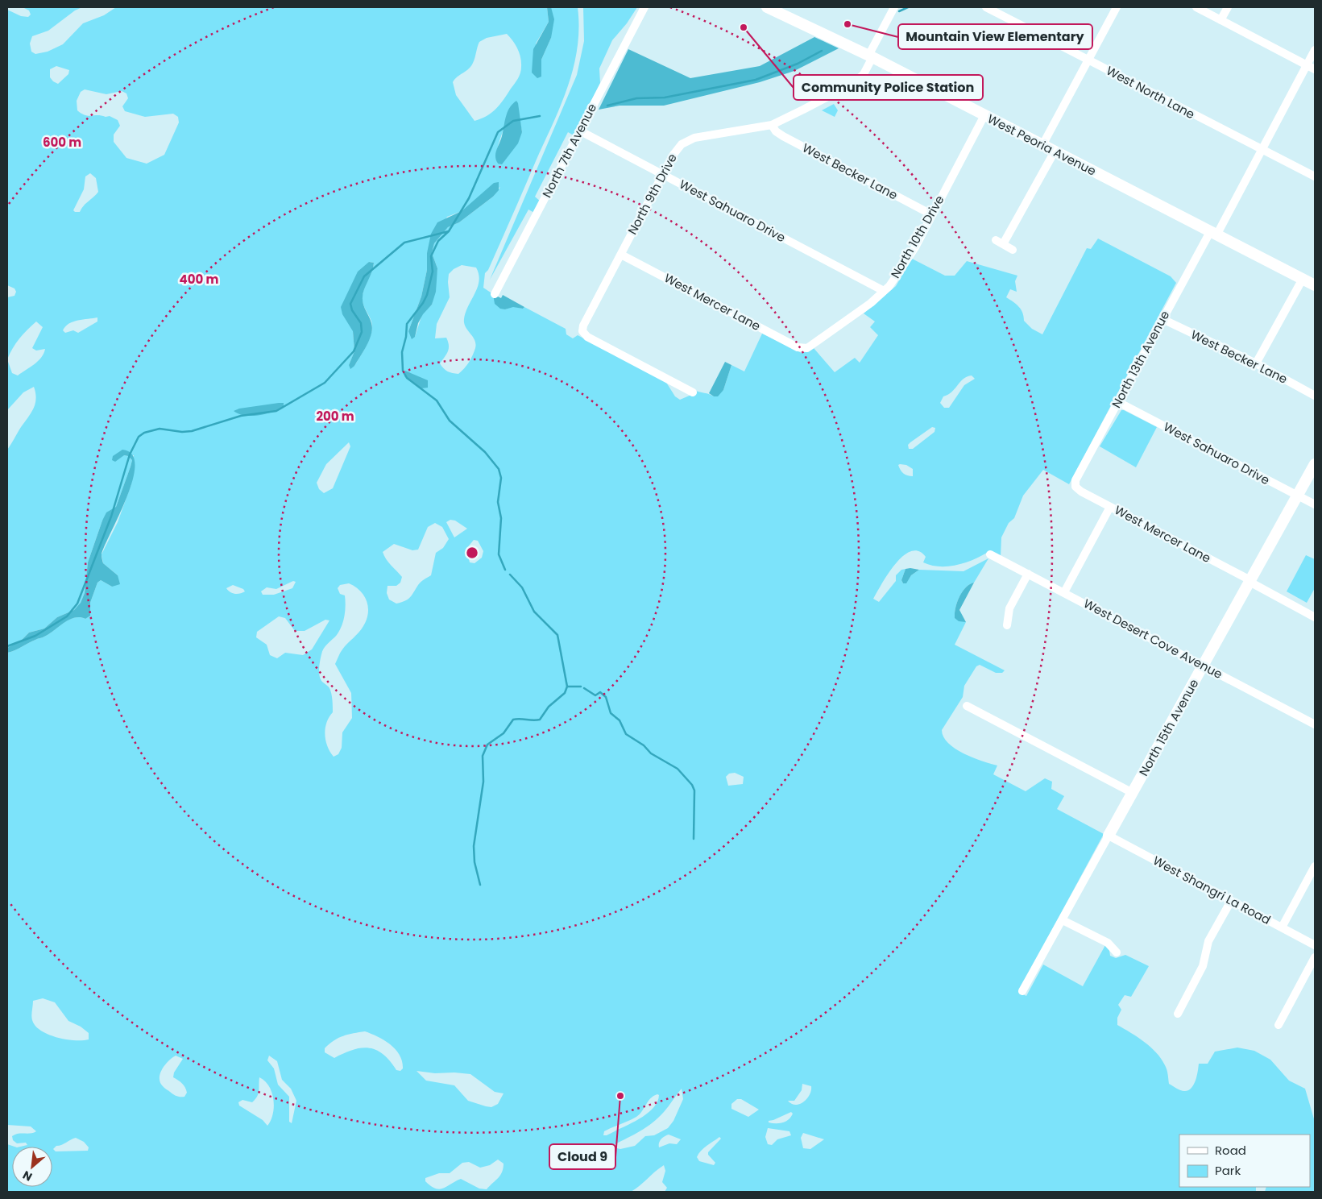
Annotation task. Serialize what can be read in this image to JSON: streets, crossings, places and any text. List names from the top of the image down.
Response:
{
  "streets": {
    "main road": ["West Peoria Avenue", "North 15th Avenue"],
    "street": [
      "West North Lane",
      "North 7th Avenue",
      "West Becker Lane",
      "North 9th Drive",
      "West Sahuaro Drive",
      "North 10th Drive",
      "West Mercer Lane",
      "North 13th Avenue",
      "West Desert Cove Avenue",
      "West Shangri La Road"
    ]
  },
  "crossings": [
    ["West North Lane", "North 13th Avenue"],
    ["West Peoria Avenue", "North 9th Drive"],
    ["West Peoria Avenue", "North 10th Drive"],
    ["West Peoria Avenue", "North 13th Avenue"],
    ["North 7th Avenue", "West Sahuaro Drive"],
    ["West Becker Lane", "North 9th Drive"],
    ["West Becker Lane", "North 10th Drive"],
    ["West Becker Lane", "North 13th Avenue"],
    ["North 9th Drive", "West Sahuaro Drive"],
    ["North 9th Drive", "West Mercer Lane"],
    ["West Sahuaro Drive", "North 10th Drive"],
    ["West Sahuaro Drive", "North 13th Avenue"],
    ["West Sahuaro Drive", "North 15th Avenue"],
    ["North 10th Drive", "West Mercer Lane"],
    ["West Mercer Lane", "North 13th Avenue"],
    ["West Mercer Lane", "North 15th Avenue"],
    ["West Desert Cove Avenue", "North 15th Avenue"],
    ["North 15th Avenue", "West Shangri La Road"]
  ],
  "places": ["Mountain View Elementary", "Community Police Station", "Cloud 9"],
  "legend": ["Road", "Park"],
  "north": "bottom left",
  "rings": ["600 m", "400 m", "200 m"]
}
